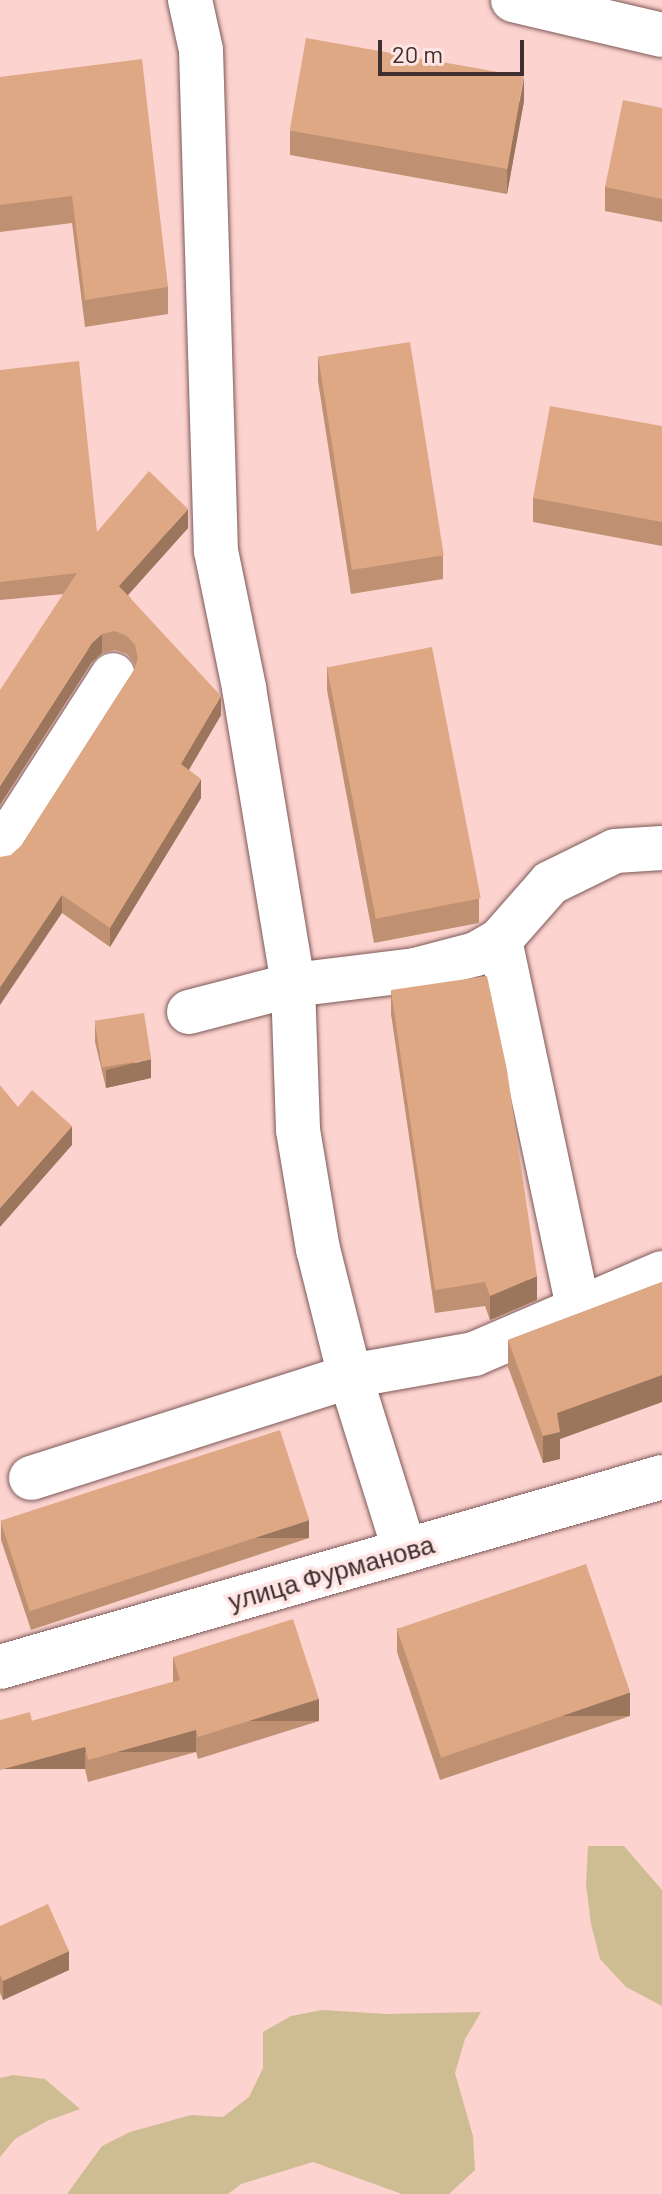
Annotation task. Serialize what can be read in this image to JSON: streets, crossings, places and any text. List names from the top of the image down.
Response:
{
  "streets": {
    "street": ["улица Фурманова"]
  },
  "scale_bar": "20 m"
}
